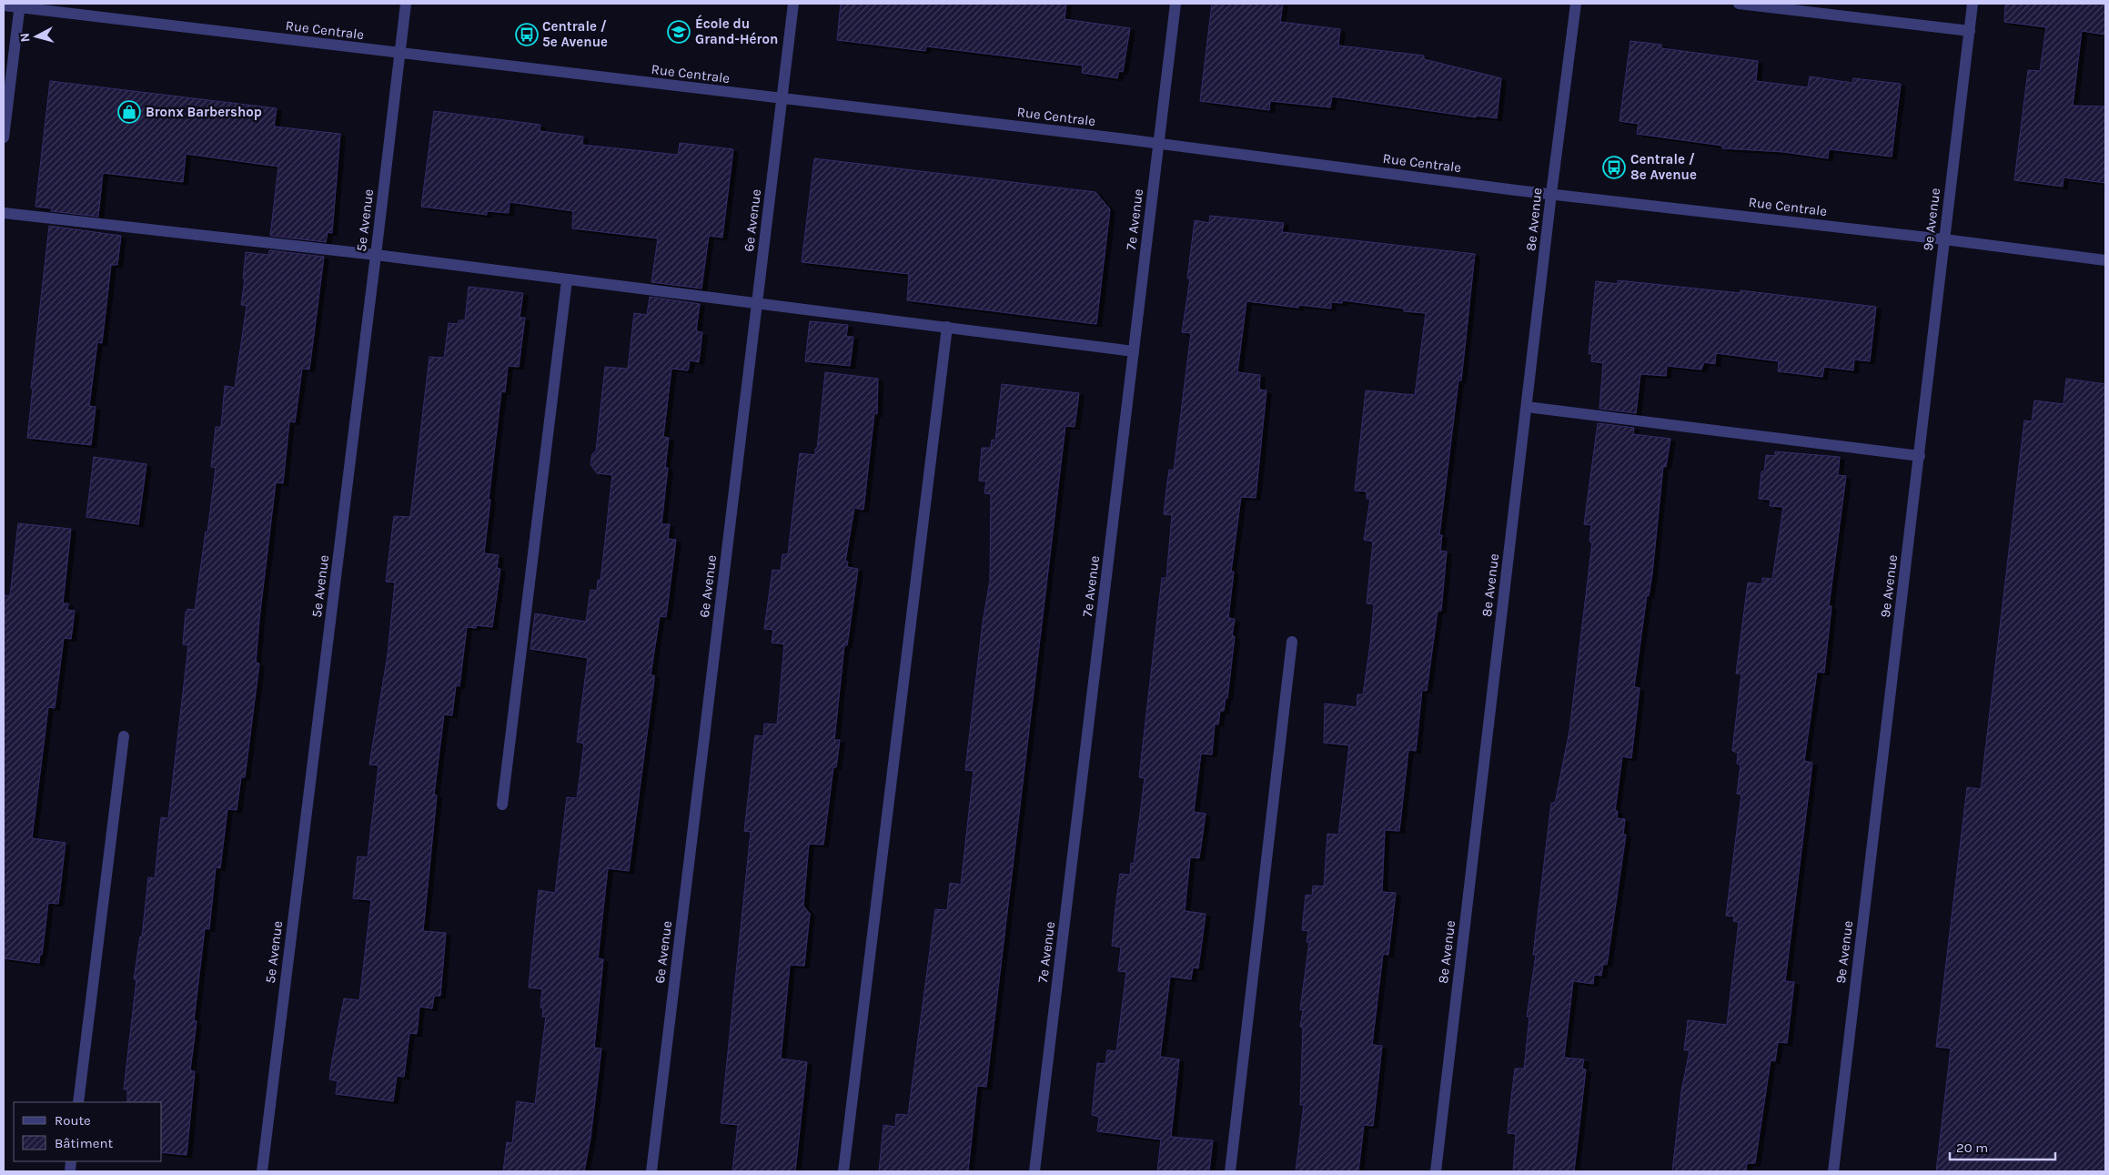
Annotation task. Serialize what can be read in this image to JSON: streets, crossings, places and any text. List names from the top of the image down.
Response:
{
  "streets": {
    "street": [
      "Rue Centrale",
      "7e Avenue",
      "8e Avenue",
      "9e Avenue",
      "5e Avenue",
      "6e Avenue"
    ]
  },
  "crossings": [
    ["Rue Centrale", "7e Avenue"],
    ["Rue Centrale", "8e Avenue"],
    ["Rue Centrale", "9e Avenue"],
    ["Rue Centrale", "5e Avenue"],
    ["Rue Centrale", "6e Avenue"]
  ],
  "places": {
    "school or university": ["École du Grand-Héron"],
    "bus stop": ["Centrale / 5e Avenue", "Centrale / 8e Avenue"],
    "shop": ["Bronx Barbershop"]
  },
  "legend": ["Route", "Bâtiment"],
  "scale_bar": "20 m",
  "north": "left"
}
